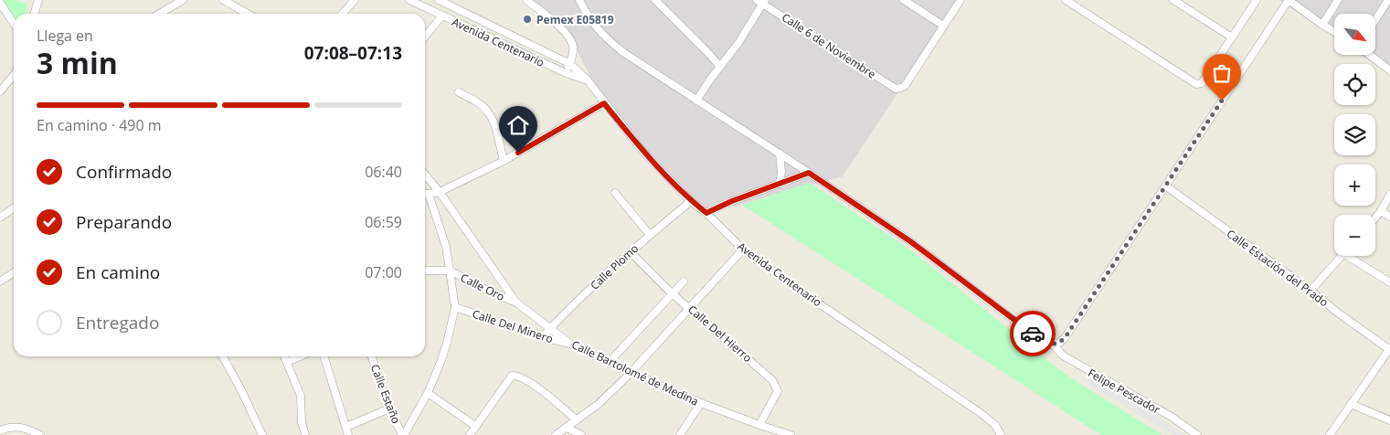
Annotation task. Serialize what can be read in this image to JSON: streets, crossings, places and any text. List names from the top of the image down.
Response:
{
  "streets": {
    "street": [
      "Avenida Centenario",
      "Calle 6 de Noviembre",
      "Calle Plomo",
      "Calle Estación del Prado",
      "Calle Oro",
      "Calle Del Minero",
      "Calle Del Hierro",
      "Calle Bartolomé de Medina",
      "Felipe Pescador",
      "Calle Estaño"
    ]
  },
  "crossings": [
    ["Avenida Centenario", "Calle Plomo"],
    ["Calle Plomo", "Calle Del Minero"],
    ["Calle Plomo", "Calle Del Hierro"],
    ["Calle Plomo", "Calle Bartolomé de Medina"],
    ["Calle Oro", "Calle Bartolomé de Medina"],
    ["Calle Del Minero", "Calle Bartolomé de Medina"],
    ["Calle Del Hierro", "Calle Bartolomé de Medina"]
  ],
  "places": ["Pemex E05819"],
  "north": "bottom right",
  "page": {
    "map_buttons": ["+", "−"],
    "heading": ["3 min", "Llega en", "07:08–07:13"],
    "bar": "En camino · 490 m",
    "list": [
      ["Confirmado", "06:40"],
      ["Preparando", "06:59"],
      ["En camino", "07:00"],
      "Entregado"
    ]
  }
}
